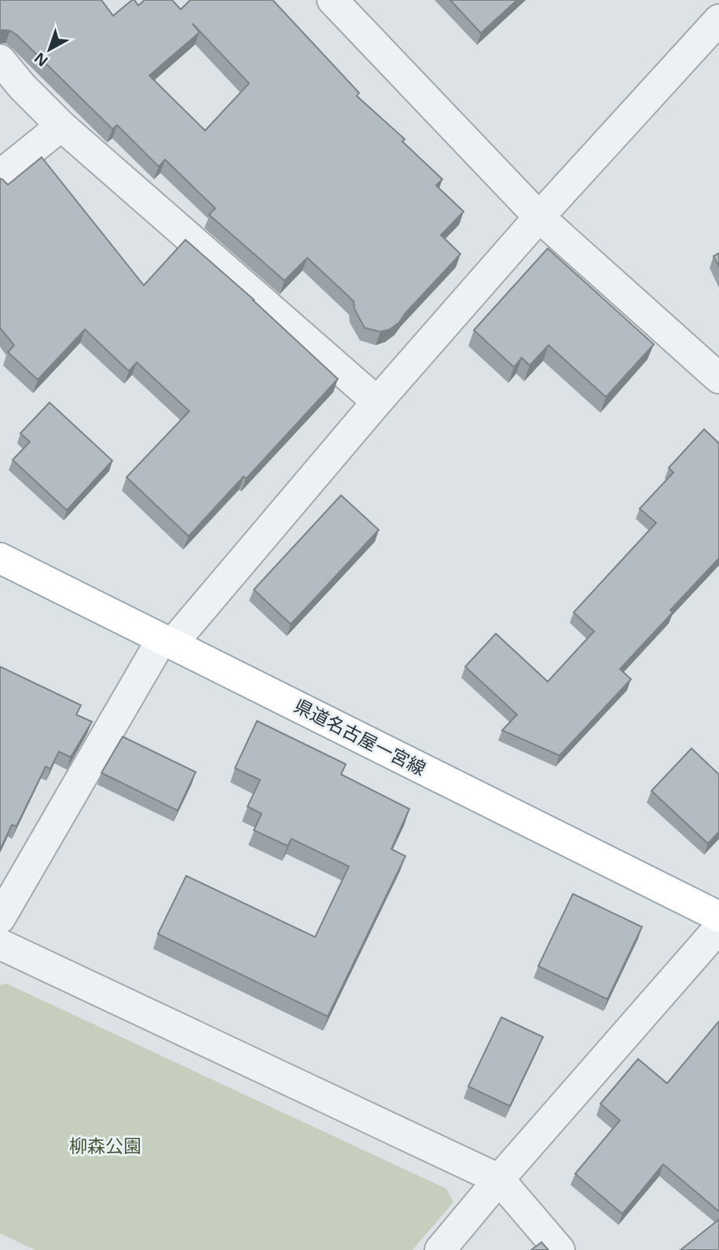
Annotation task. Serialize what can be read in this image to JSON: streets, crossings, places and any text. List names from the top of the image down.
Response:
{
  "streets": {
    "main road": ["県道名古屋一宮線"]
  },
  "parks": ["柳森公園"],
  "north": "bottom left"
}
